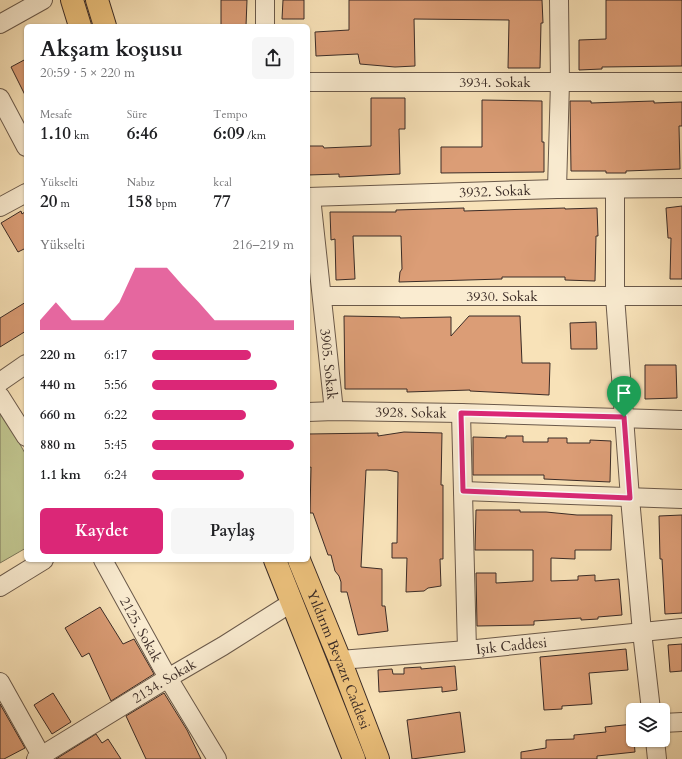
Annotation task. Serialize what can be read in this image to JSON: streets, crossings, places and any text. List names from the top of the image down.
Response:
{
  "streets": {
    "main road": ["Yıldırım Beyazıt Caddesi"],
    "street": [
      "3934. Sokak",
      "3932. Sokak",
      "3930. Sokak",
      "3905. Sokak",
      "3928. Sokak",
      "2125. Sokak",
      "Işık Caddesi",
      "2134. Sokak"
    ]
  },
  "crossings": [
    ["3930. Sokak", "3905. Sokak"],
    ["3905. Sokak", "3928. Sokak"],
    ["2125. Sokak", "2134. Sokak"],
    ["Işık Caddesi", "Yıldırım Beyazıt Caddesi"],
    ["Yıldırım Beyazıt Caddesi", "2134. Sokak"]
  ],
  "page": {
    "heading": ["Akşam koşusu", "20:59 · 5 × 220 m"],
    "stats": [
      ["Mesafe", "1.10 km"],
      ["Süre", "6:46"],
      ["Tempo", "6:09 /km"],
      ["Yükselti", "20 m"],
      ["Nabız", "158 bpm"],
      ["kcal", "77"]
    ],
    "chart": ["Yükselti", "216–219 m"],
    "list": [
      {
        "name": "220 m",
        "note": "6:17"
      },
      {
        "name": "440 m",
        "note": "5:56"
      },
      {
        "name": "660 m",
        "note": "6:22"
      },
      {
        "name": "880 m",
        "note": "5:45"
      },
      {
        "name": "1.1 km",
        "note": "6:24"
      }
    ],
    "buttons": ["Kaydet", "Paylaş"]
  }
}
